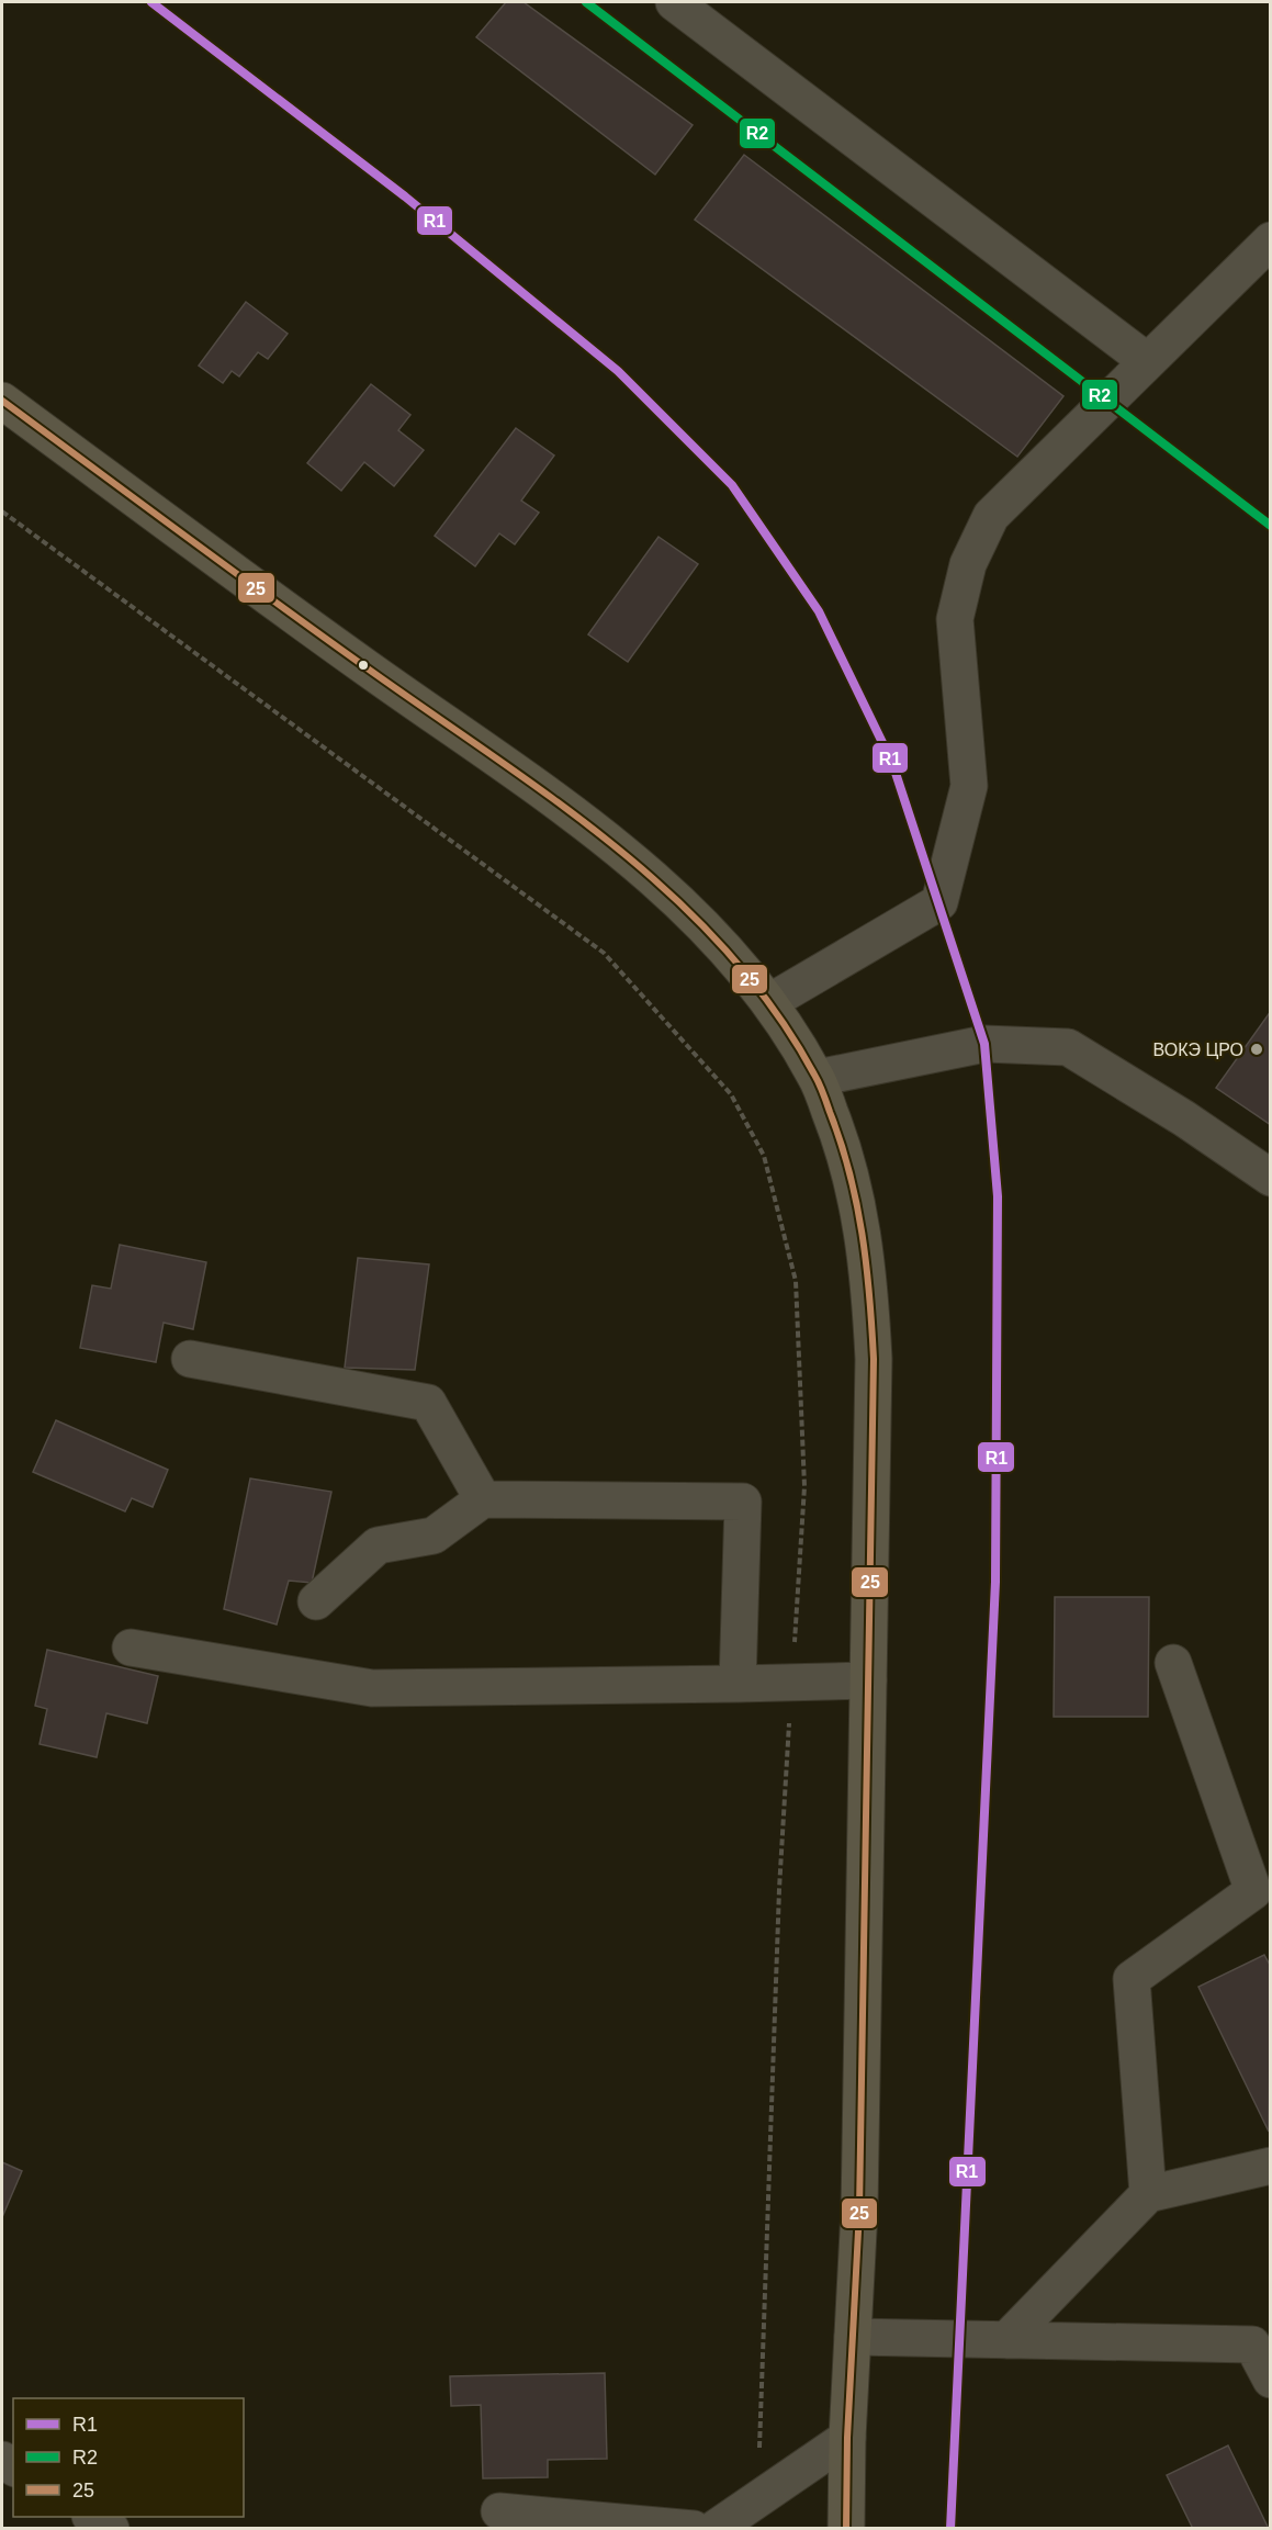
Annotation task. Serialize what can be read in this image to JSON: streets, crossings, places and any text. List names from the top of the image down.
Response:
{
  "places": ["ВОКЭ ЦРО"],
  "lines": ["transit line R1", "transit line R2", "transit line 25"],
  "legend": ["R1", "R2", "25"]
}
